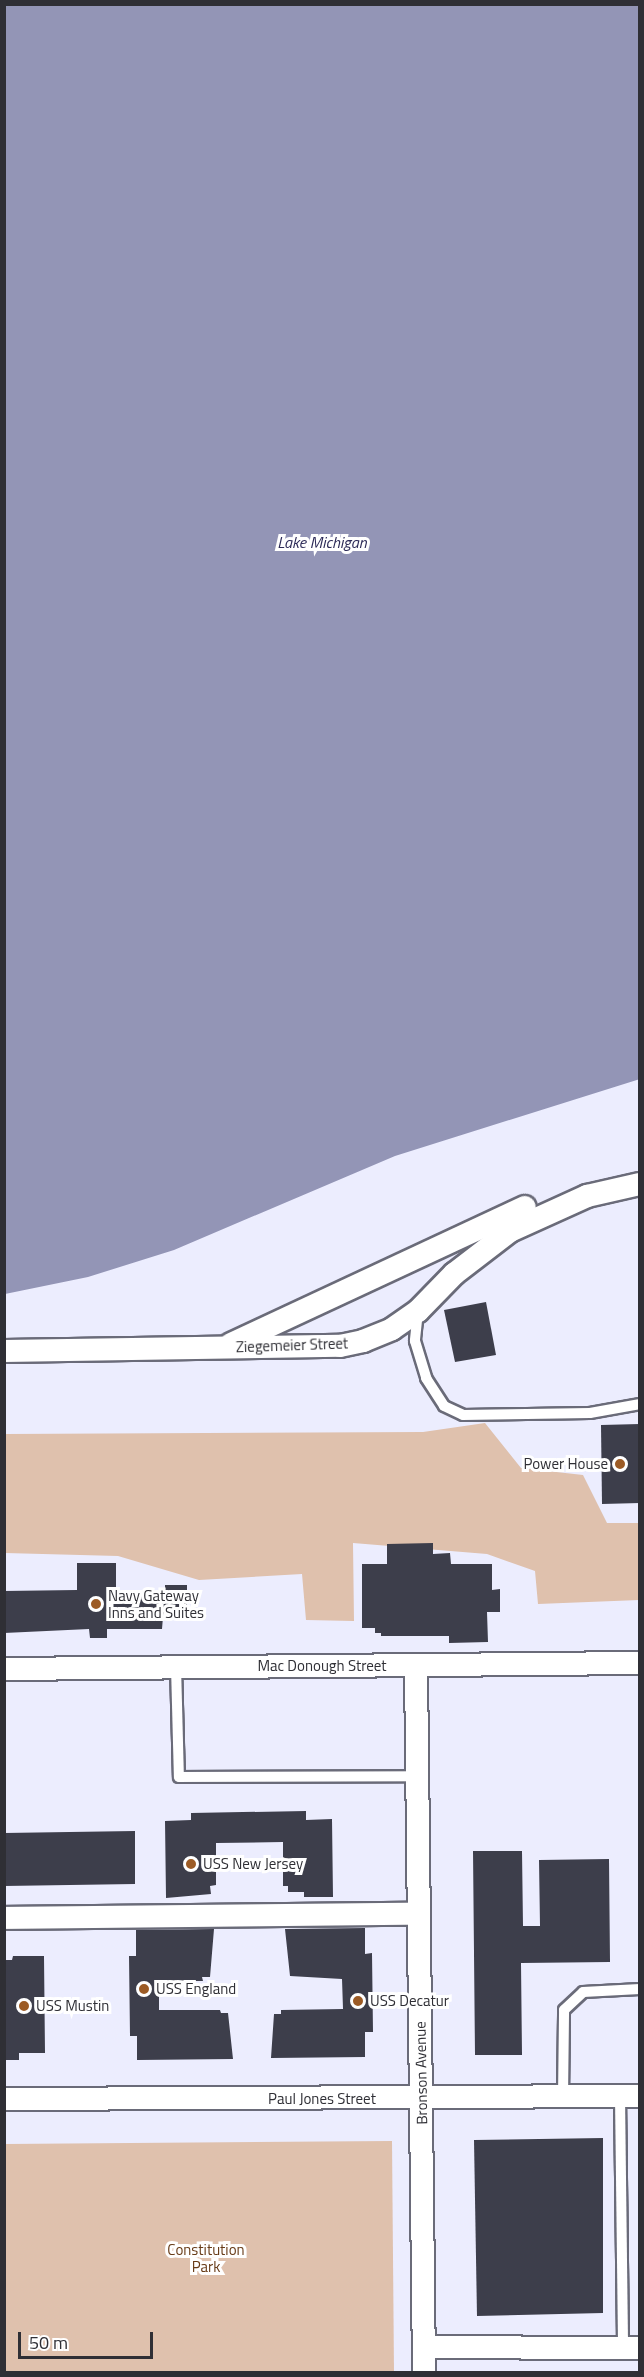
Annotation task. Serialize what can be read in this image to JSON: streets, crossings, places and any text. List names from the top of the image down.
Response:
{
  "streets": {
    "street": [
      "Ziegemeier Street",
      "Mac Donough Street",
      "Bronson Avenue",
      "Paul Jones Street"
    ]
  },
  "crossings": [
    ["Mac Donough Street", "Bronson Avenue"],
    ["Bronson Avenue", "Paul Jones Street"]
  ],
  "water": ["Lake Michigan"],
  "parks": ["Constitution Park"],
  "places": [
    "Power House",
    "Navy Gateway Inns and Suites",
    "USS New Jersey",
    "USS England",
    "USS Decatur",
    "USS Mustin"
  ],
  "scale_bar": "50 m"
}
